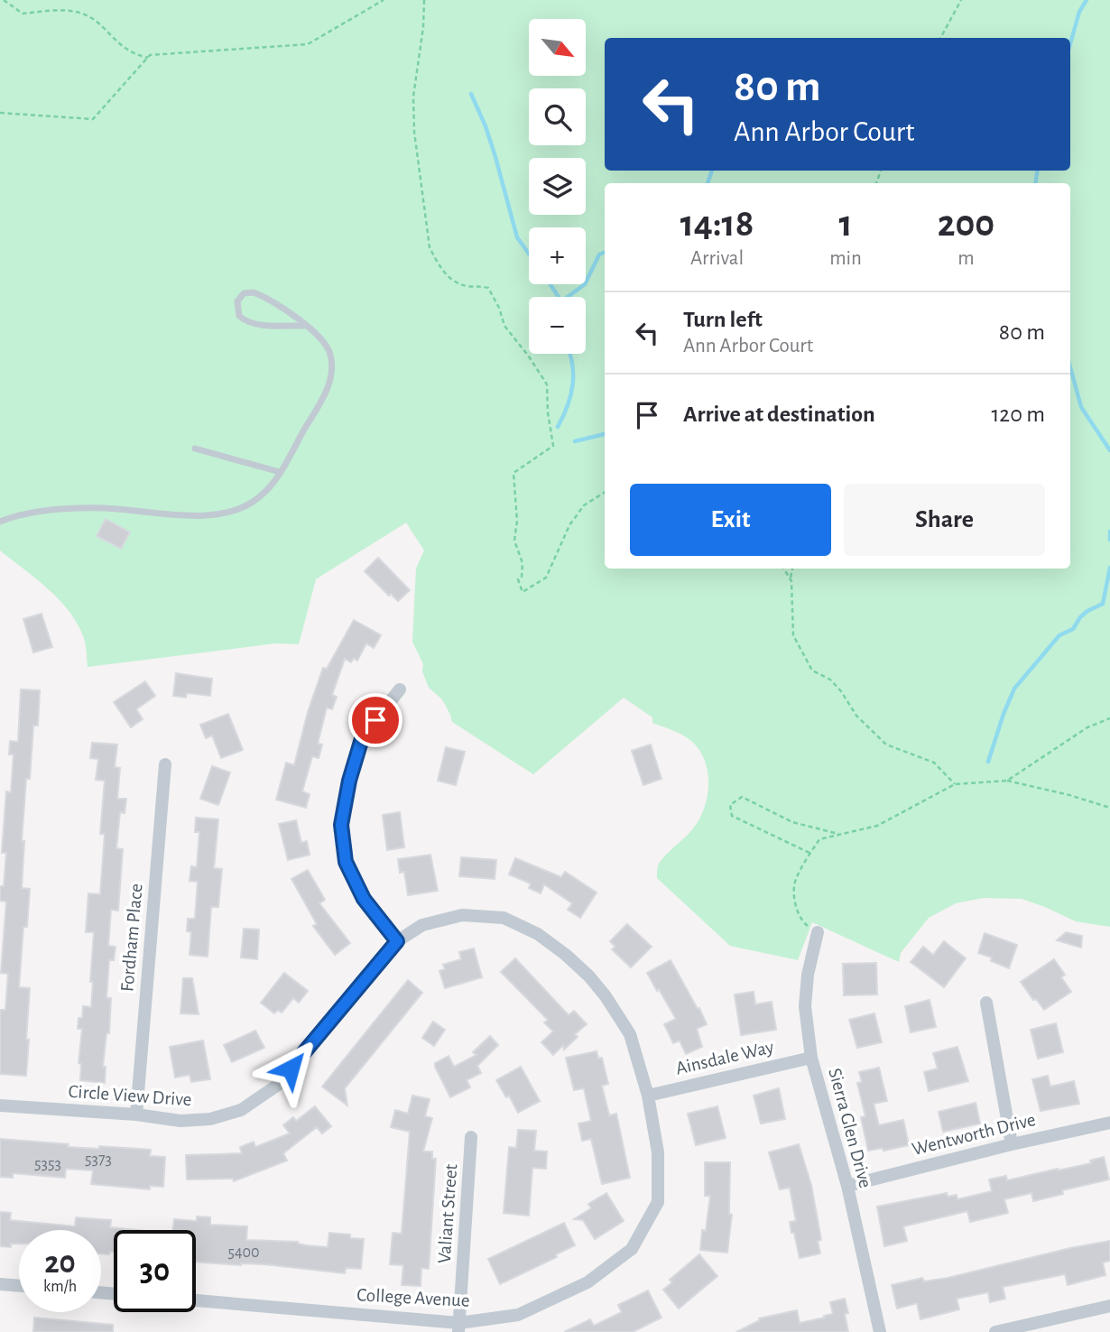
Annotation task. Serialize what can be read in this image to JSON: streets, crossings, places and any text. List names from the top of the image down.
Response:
{
  "streets": {
    "street": [
      "Fordham Place",
      "Ainsdale Way",
      "Circle View Drive",
      "Sierra Glen Drive",
      "Wentworth Drive",
      "Valiant Street",
      "College Avenue"
    ]
  },
  "crossings": [
    ["Fordham Place", "Circle View Drive"],
    ["Ainsdale Way", "Circle View Drive"],
    ["Ainsdale Way", "Sierra Glen Drive"],
    ["Ainsdale Way", "College Avenue"],
    ["Circle View Drive", "College Avenue"],
    ["Sierra Glen Drive", "Wentworth Drive"],
    ["Valiant Street", "College Avenue"]
  ],
  "house_numbers": ["5373", "5353", "5400"],
  "north": "bottom right",
  "page": {
    "map_buttons": ["+", "−"],
    "turn": ["80 m", "Ann Arbor Court"],
    "eta": [
      "14:18",
      "Arrival",
      "1",
      "min",
      "200",
      "m"
    ],
    "list": [
      {
        "name": "Turn left",
        "note": "Ann Arbor Court",
        "value": "80 m"
      },
      {
        "name": "Arrive at destination",
        "value": "120 m"
      }
    ],
    "buttons": ["Exit", "Share"],
    "speed": "20 km/h",
    "limit": "30"
  }
}
